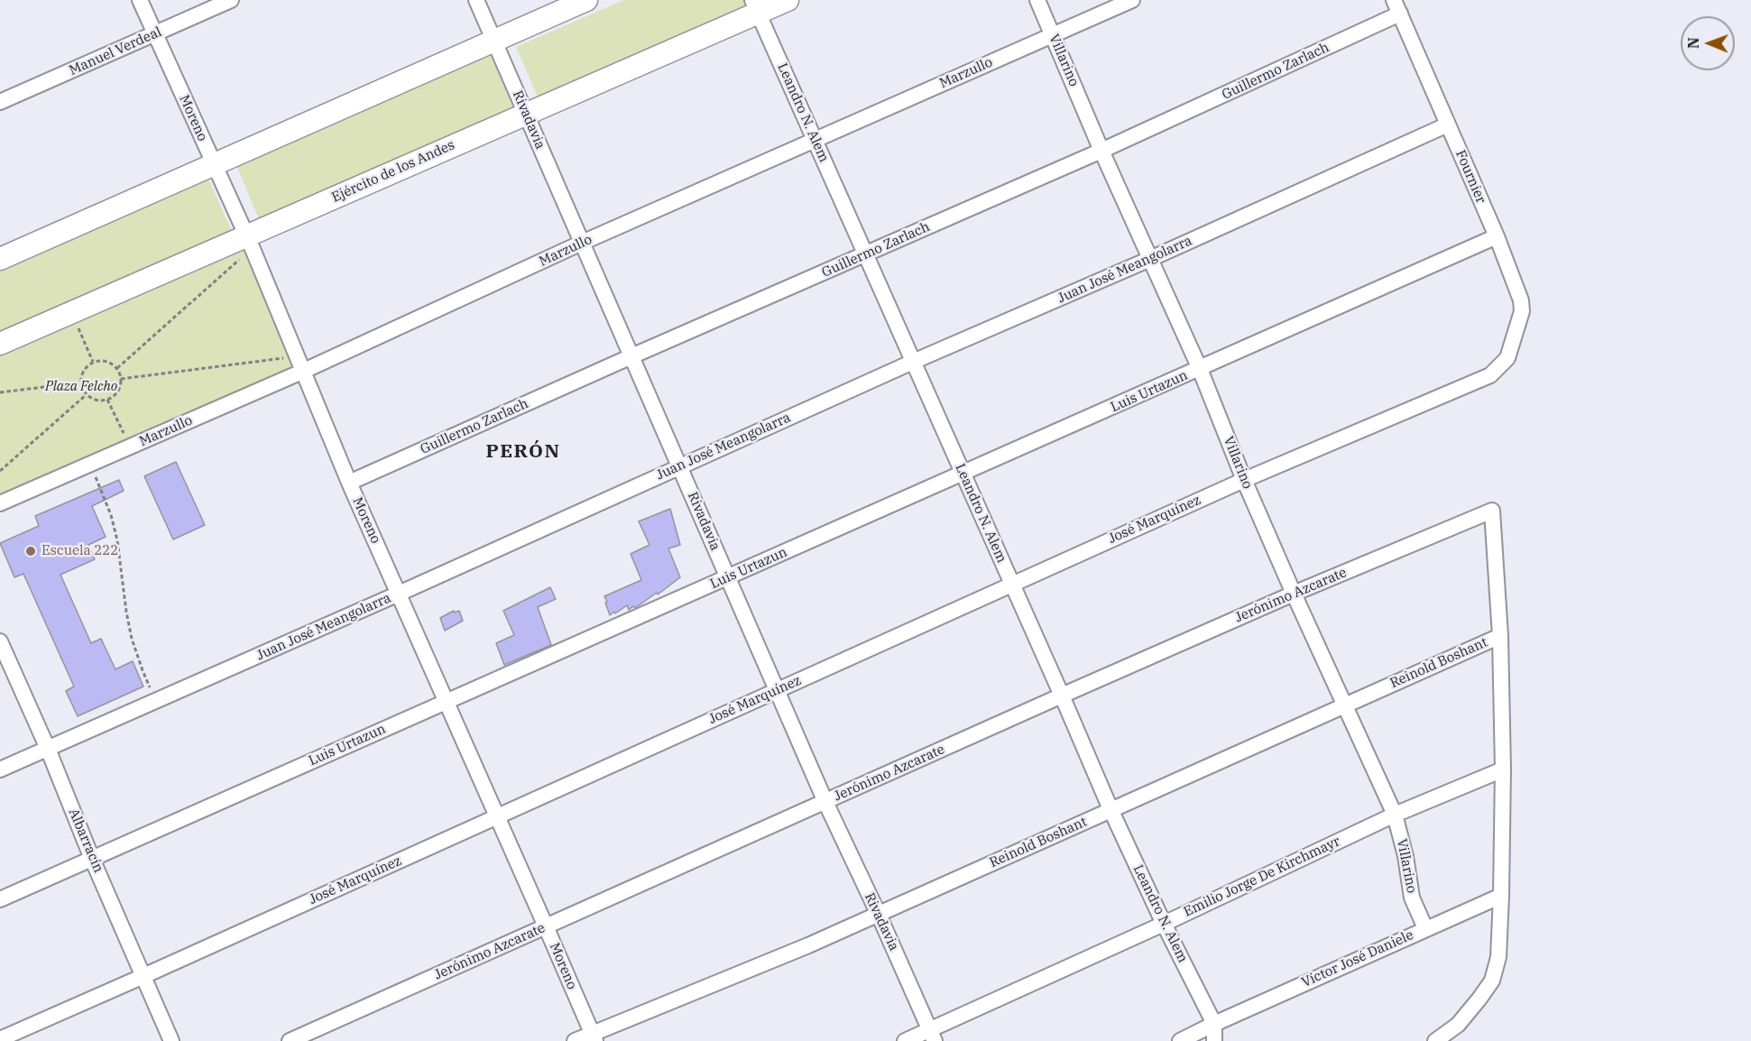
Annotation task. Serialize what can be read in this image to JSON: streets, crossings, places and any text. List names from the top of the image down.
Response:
{
  "streets": {
    "street": [
      "Manuel Verdeal",
      "Villarino",
      "Guillermo Zarlach",
      "Marzullo",
      "Leandro N. Alem",
      "Moreno",
      "Rivadavia",
      "Ejército de los Andes",
      "Fournier",
      "Juan José Meangolarra",
      "Luis Urtazun",
      "José Marquínez",
      "Jerónimo Azcarate",
      "Reinold Boshant",
      "Albarracín",
      "Emilio Jorge De Kirchmayr",
      "Víctor José Daniele"
    ]
  },
  "crossings": [
    ["Manuel Verdeal", "Moreno"],
    ["Villarino", "Guillermo Zarlach"],
    ["Villarino", "Marzullo"],
    ["Villarino", "Juan José Meangolarra"],
    ["Villarino", "Luis Urtazun"],
    ["Villarino", "José Marquínez"],
    ["Villarino", "Jerónimo Azcarate"],
    ["Villarino", "Reinold Boshant"],
    ["Villarino", "Emilio Jorge De Kirchmayr"],
    ["Villarino", "Víctor José Daniele"],
    ["Guillermo Zarlach", "Leandro N. Alem"],
    ["Guillermo Zarlach", "Moreno"],
    ["Guillermo Zarlach", "Rivadavia"],
    ["Guillermo Zarlach", "Fournier"],
    ["Marzullo", "Leandro N. Alem"],
    ["Marzullo", "Moreno"],
    ["Marzullo", "Rivadavia"],
    ["Leandro N. Alem", "Ejército de los Andes"],
    ["Leandro N. Alem", "Juan José Meangolarra"],
    ["Leandro N. Alem", "Luis Urtazun"],
    ["Leandro N. Alem", "José Marquínez"],
    ["Leandro N. Alem", "Jerónimo Azcarate"],
    ["Leandro N. Alem", "Reinold Boshant"],
    ["Leandro N. Alem", "Emilio Jorge De Kirchmayr"],
    ["Leandro N. Alem", "Víctor José Daniele"],
    ["Moreno", "Ejército de los Andes"],
    ["Moreno", "Juan José Meangolarra"],
    ["Moreno", "Luis Urtazun"],
    ["Moreno", "José Marquínez"],
    ["Moreno", "Jerónimo Azcarate"],
    ["Moreno", "Reinold Boshant"],
    ["Rivadavia", "Ejército de los Andes"],
    ["Rivadavia", "Juan José Meangolarra"],
    ["Rivadavia", "Luis Urtazun"],
    ["Rivadavia", "José Marquínez"],
    ["Rivadavia", "Jerónimo Azcarate"],
    ["Rivadavia", "Reinold Boshant"],
    ["Rivadavia", "Emilio Jorge De Kirchmayr"],
    ["Fournier", "Juan José Meangolarra"],
    ["Fournier", "Luis Urtazun"],
    ["Fournier", "José Marquínez"],
    ["Juan José Meangolarra", "Albarracín"],
    ["Luis Urtazun", "Albarracín"],
    ["José Marquínez", "Albarracín"],
    ["Jerónimo Azcarate", "Reinold Boshant"]
  ],
  "districts": ["PERÓN"],
  "parks": ["Plaza Felcho"],
  "places": ["Escuela 222"],
  "north": "left"
}
